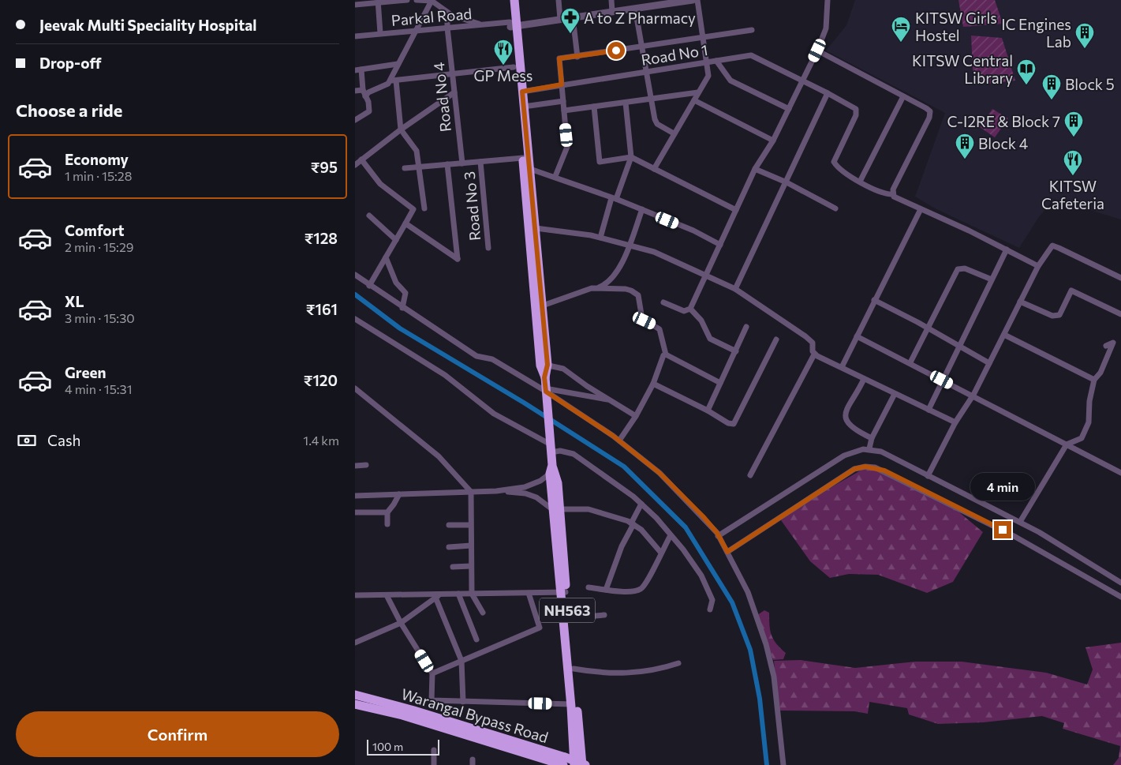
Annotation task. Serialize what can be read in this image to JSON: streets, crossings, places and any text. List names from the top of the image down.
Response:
{
  "streets": {
    "highway": ["NH563", "Warangal Bypass Road"],
    "street": [
      "Parkal Road",
      "Road No 1",
      "Road No 4",
      "Road No 3"
    ]
  },
  "crossings": [
    ["Parkal Road", "Road No 4"],
    ["Parkal Road", "NH563"],
    ["Road No 1", "NH563"]
  ],
  "places": {
    "pharmacy": ["A to Z Pharmacy"],
    "hotel": ["KITSW Girls Hostel"],
    "building": [
      "IC Engines Lab",
      "Block 5",
      "C-I2RE & Block 7",
      "Block 4"
    ],
    "restaurant": ["GP Mess", "KITSW Cafeteria"],
    "library": ["KITSW Central Library"]
  },
  "scale_bar": "100 m",
  "page": {
    "banner": ["Jeevak Multi Speciality Hospital", "Drop-off"],
    "heading": "Choose a ride",
    "list": [
      {
        "name": "Economy",
        "note": "1 min · 15:28",
        "value": "₹95"
      },
      {
        "name": "Comfort",
        "note": "2 min · 15:29",
        "value": "₹128"
      },
      {
        "name": "XL",
        "note": "3 min · 15:30",
        "value": "₹161"
      },
      {
        "name": "Green",
        "note": "4 min · 15:31",
        "value": "₹120"
      }
    ],
    "pay": ["Cash", "1.4 km"],
    "bubble": "4 min",
    "buttons": "Confirm",
    "scale": "100 m"
  }
}
